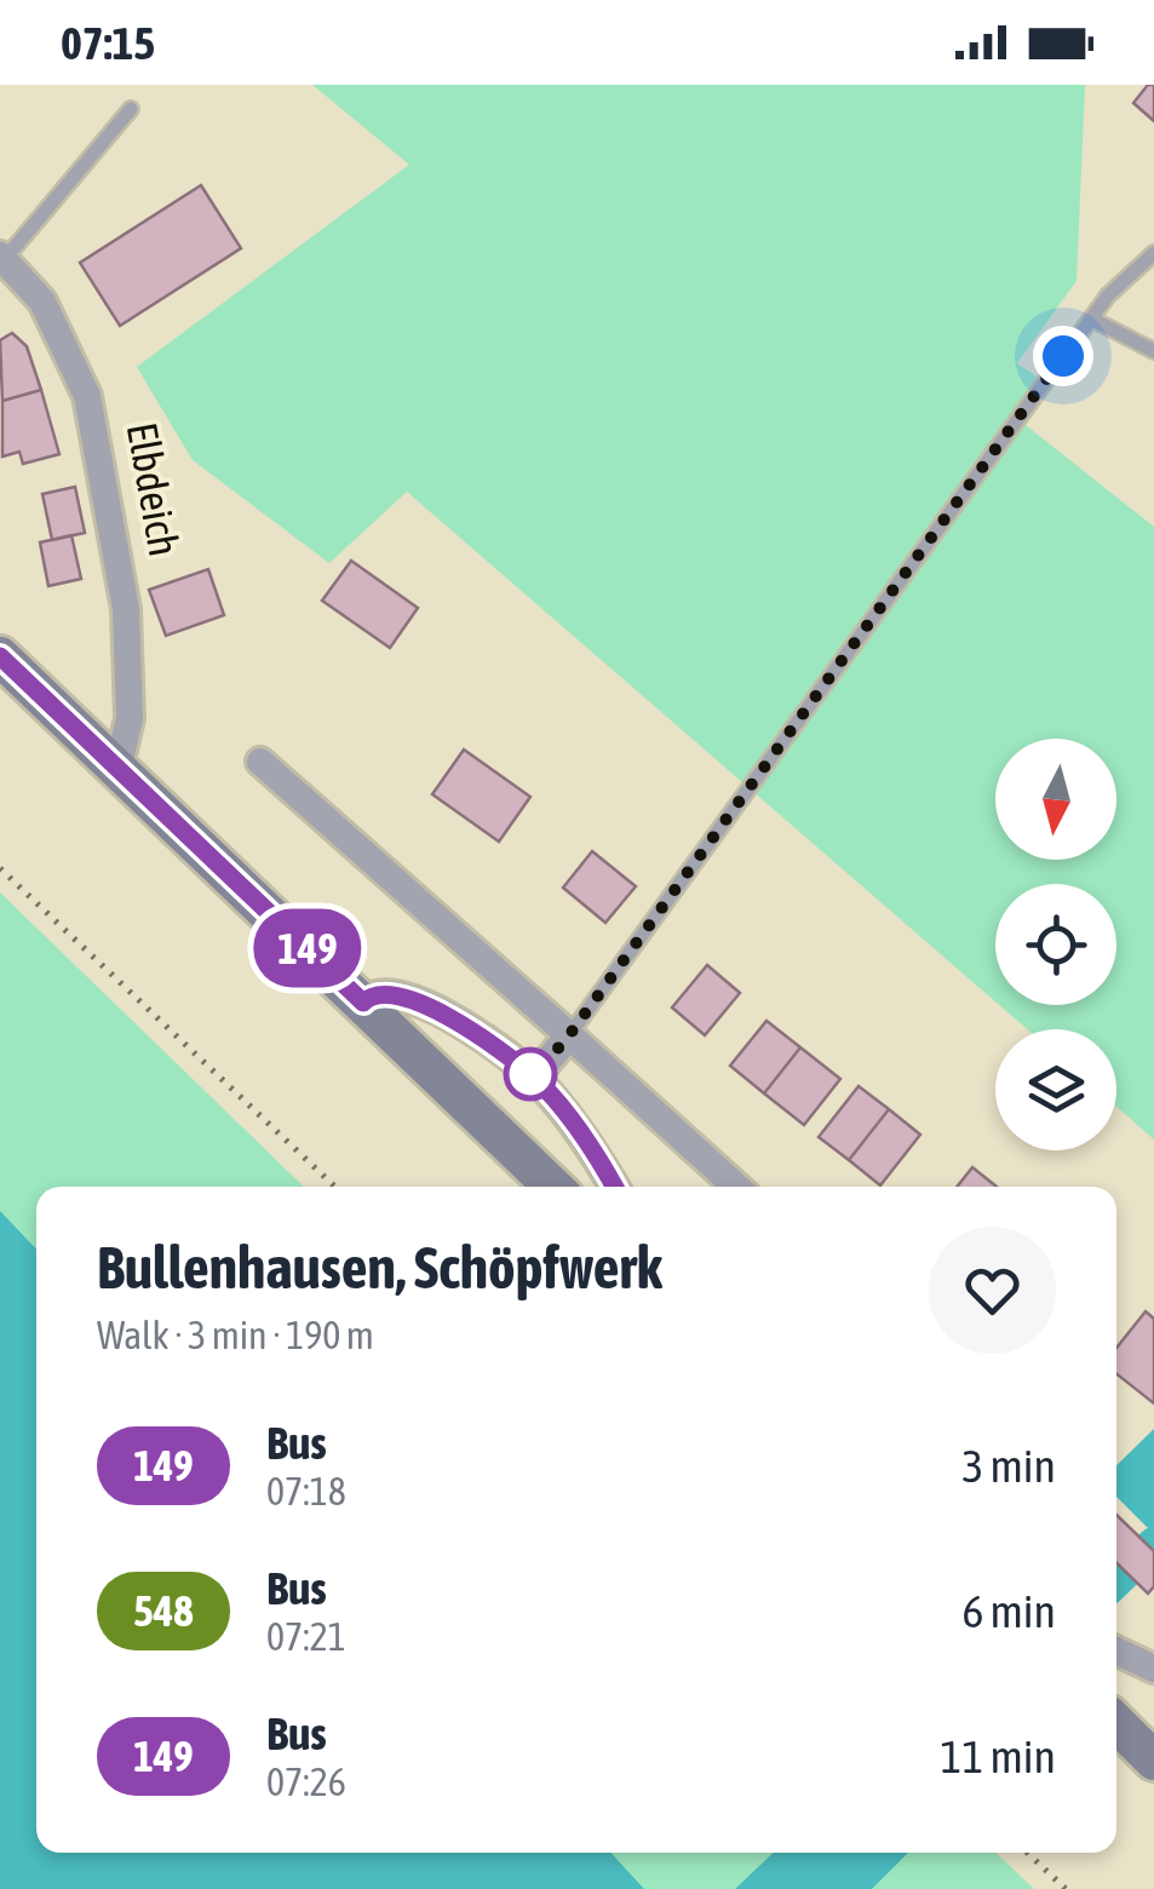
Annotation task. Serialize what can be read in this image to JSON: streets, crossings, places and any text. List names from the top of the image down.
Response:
{
  "streets": {
    "street": ["Elbdeich"]
  },
  "lines": ["bus line 149"],
  "north": "bottom",
  "page": {
    "status": "07:15",
    "on_map": "149",
    "heading": ["Bullenhausen, Schöpfwerk", "Walk · 3 min · 190 m"],
    "list": [
      {
        "mark": "149",
        "name": "Bus",
        "note": "07:18",
        "value": "3 min"
      },
      {
        "mark": "548",
        "name": "Bus",
        "note": "07:21",
        "value": "6 min"
      },
      {
        "mark": "149",
        "name": "Bus",
        "note": "07:26",
        "value": "11 min"
      }
    ]
  }
}
